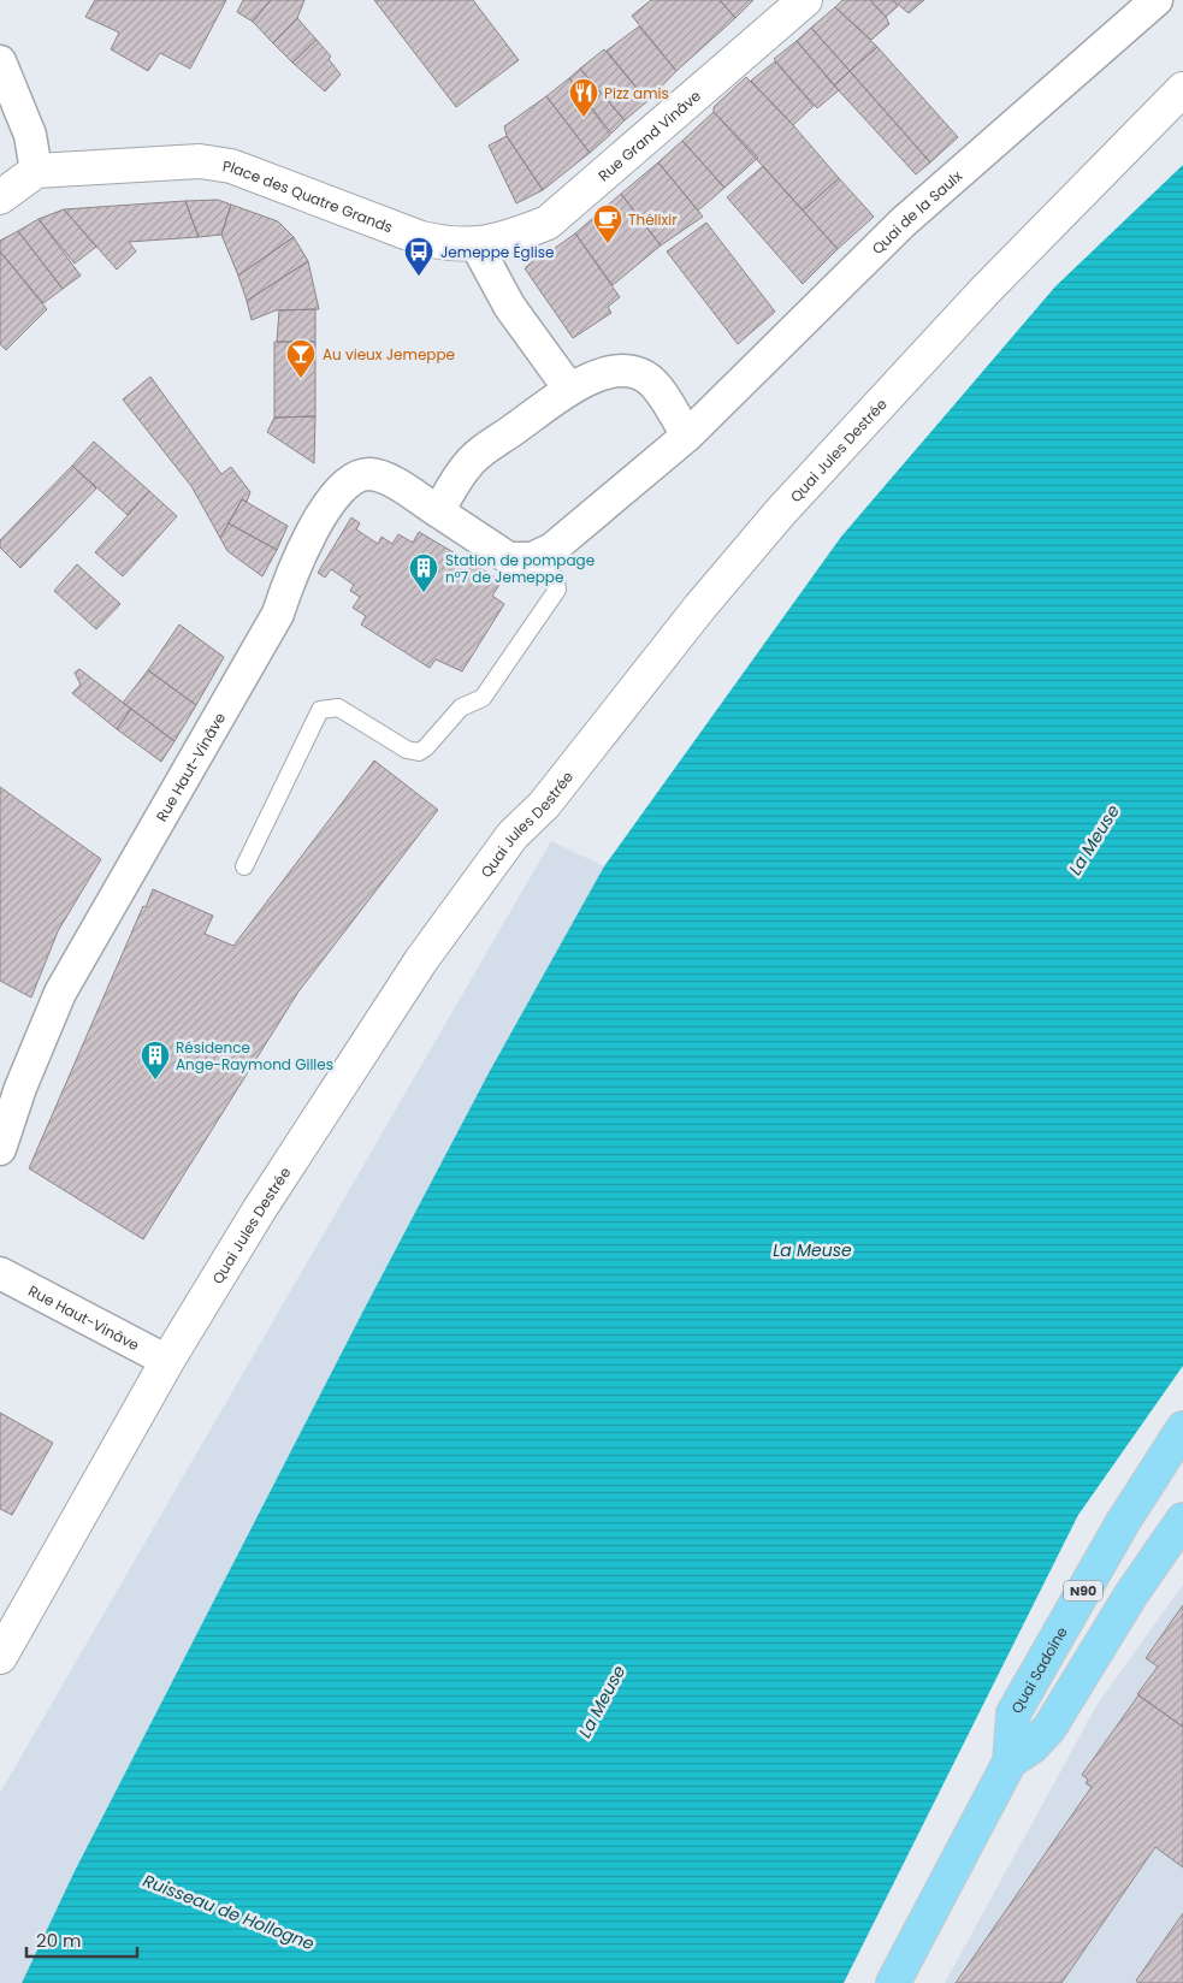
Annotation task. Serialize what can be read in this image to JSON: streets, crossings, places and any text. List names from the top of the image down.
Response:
{
  "streets": {
    "main road": [
      "Rue Grand Vinâve",
      "Place des Quatre Grands",
      "Quai Jules Destrée",
      "N90",
      "Quai Sadoine"
    ],
    "street": ["Quai de la Saulx", "Rue Haut-Vinâve"]
  },
  "crossings": [
    ["Rue Grand Vinâve", "Place des Quatre Grands"],
    ["Quai Jules Destrée", "Rue Haut-Vinâve"]
  ],
  "water": ["La Meuse", "Ruisseau de Hollogne"],
  "places": {
    "restaurant": ["Pizz amis"],
    "cafe": ["Thélixir"],
    "bus stop": ["Jemeppe Église"],
    "bar": ["Au vieux Jemeppe"],
    "building": ["Station de pompage n°7 de Jemeppe", "Résidence Ange-Raymond Gilles"]
  },
  "scale_bar": "20 m"
}
